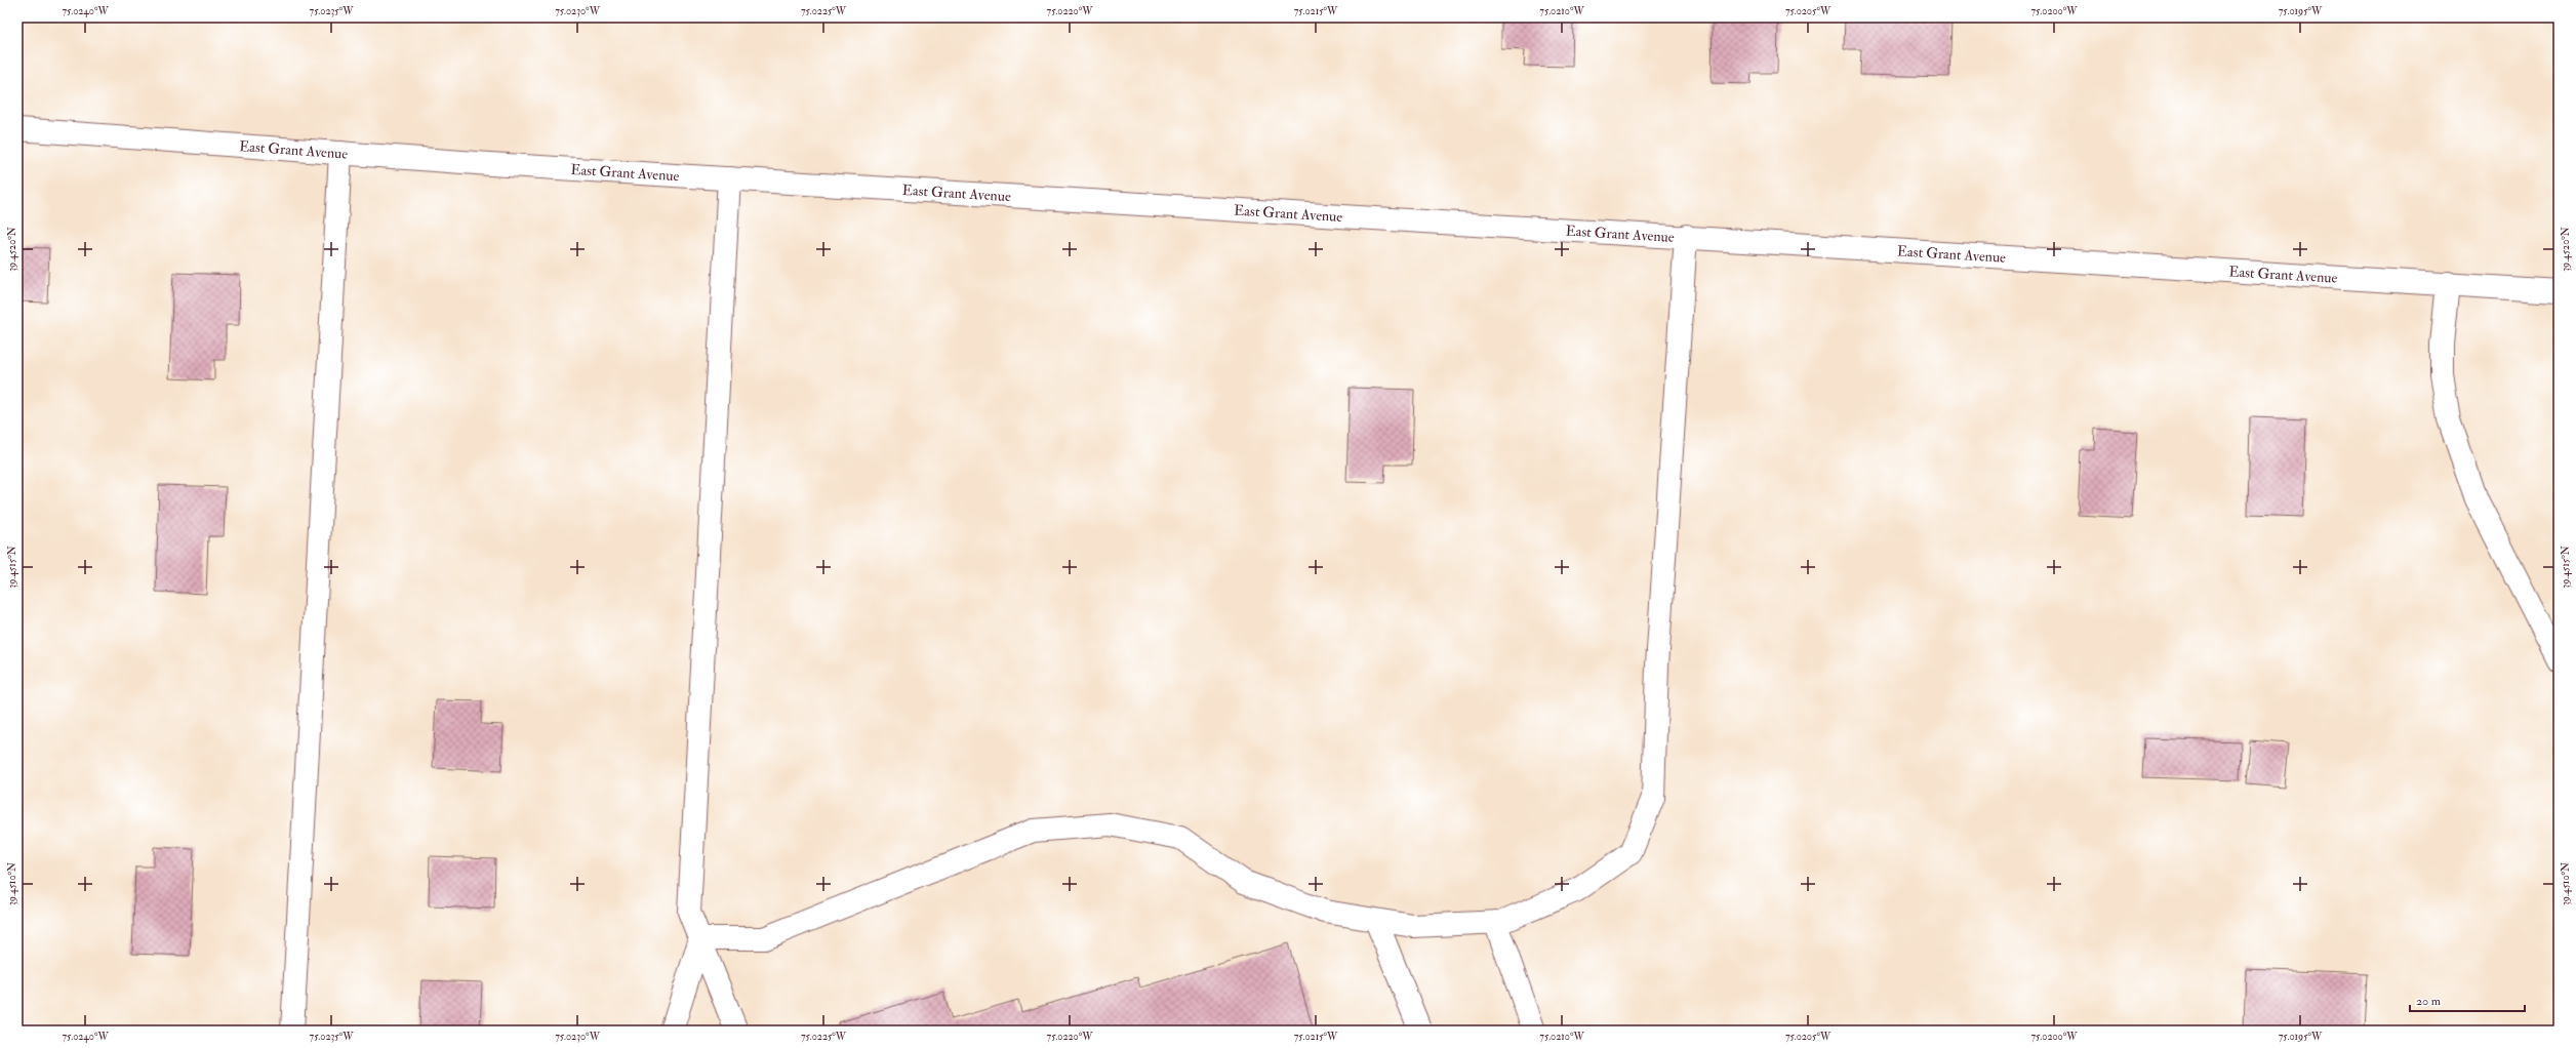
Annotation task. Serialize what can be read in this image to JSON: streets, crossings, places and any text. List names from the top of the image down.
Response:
{
  "streets": {
    "street": ["East Grant Avenue"]
  },
  "scale_bar": "20 m",
  "coordinates": [
    "75.0240°W",
    "75.0235°W",
    "75.0230°W",
    "75.0225°W",
    "75.0220°W",
    "75.0215°W",
    "75.0210°W",
    "75.0205°W",
    "75.0200°W",
    "75.0195°W",
    "39.4520°N",
    "39.4515°N",
    "39.4510°N"
  ]
}
